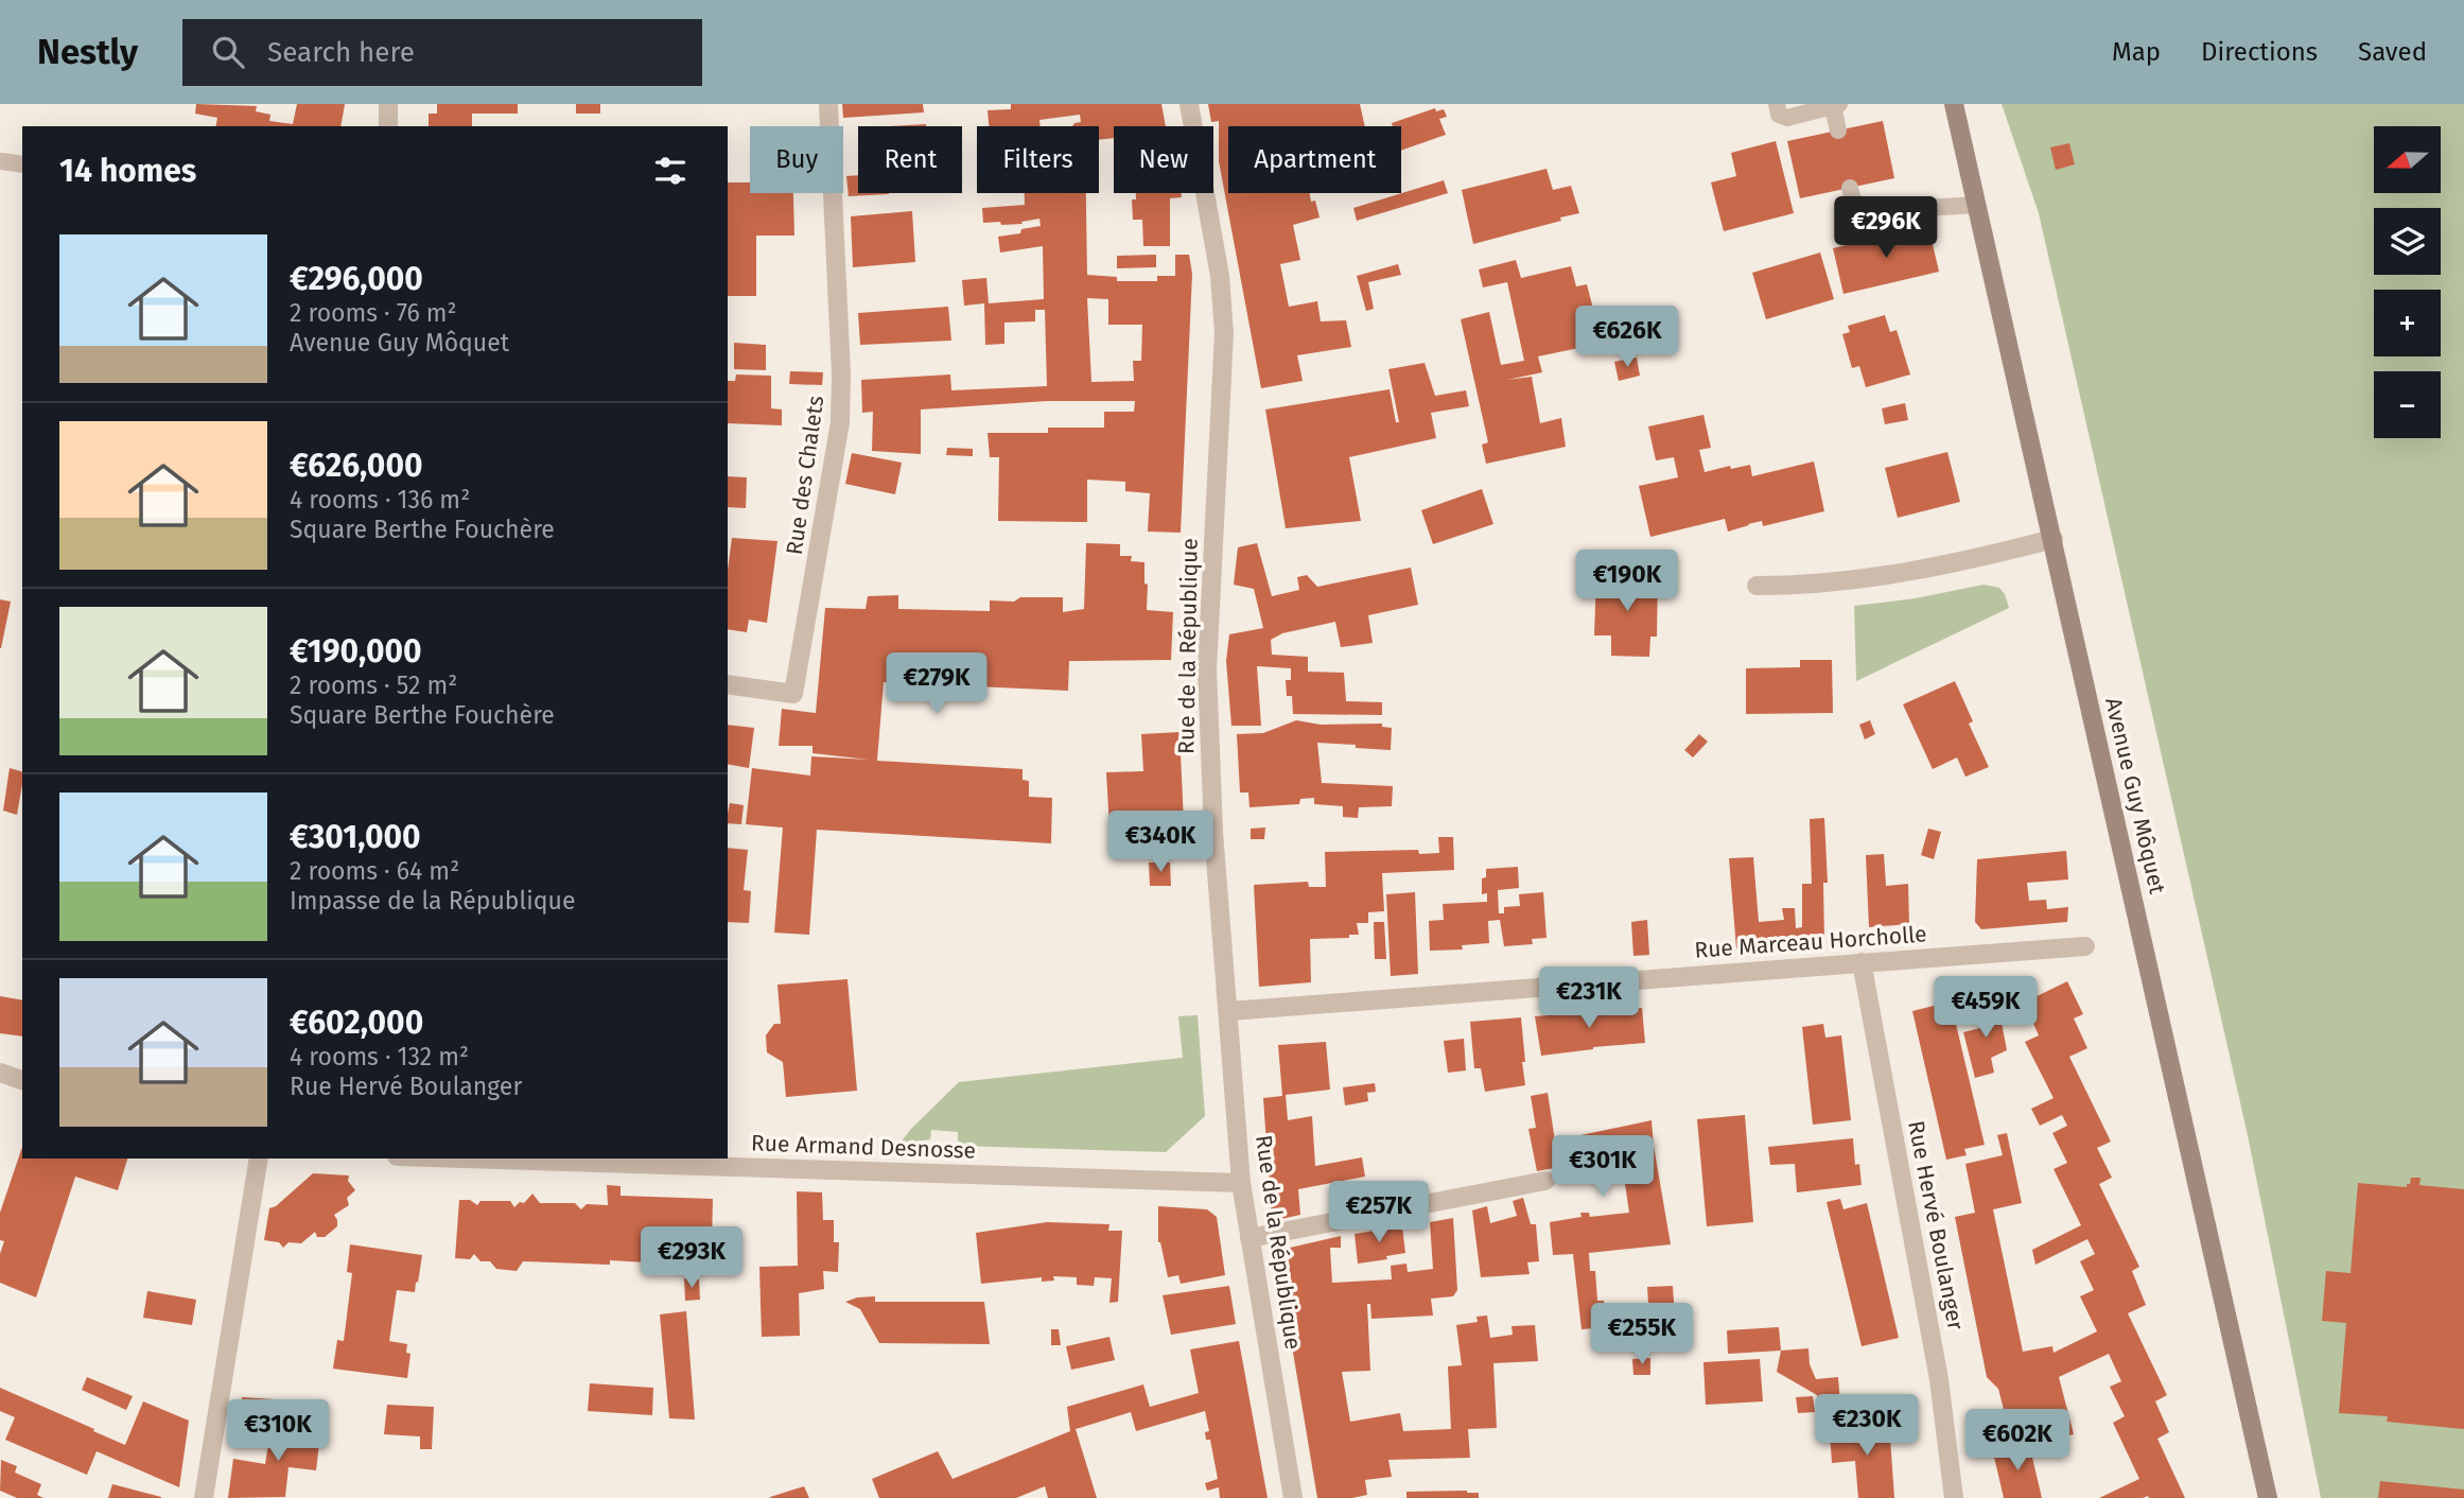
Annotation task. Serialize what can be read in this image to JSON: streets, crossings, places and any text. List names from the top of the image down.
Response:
{
  "streets": {
    "main road": ["Avenue Guy Môquet"],
    "street": [
      "Rue des Chalets",
      "Rue de la République",
      "Rue Marceau Horcholle",
      "Rue Armand Desnosse",
      "Rue Hervé Boulanger"
    ]
  },
  "crossings": [
    ["Rue de la République", "Rue Marceau Horcholle"],
    ["Rue de la République", "Rue Armand Desnosse"],
    ["Rue Marceau Horcholle", "Rue Hervé Boulanger"]
  ],
  "north": "left",
  "page": {
    "header": "Nestly",
    "search": "Search here",
    "nav": ["Map", "Directions", "Saved"],
    "map_buttons": ["+", "−"],
    "chip": [
      "Buy",
      "Rent",
      "Filters",
      "New",
      "Apartment"
    ],
    "heading": "14 homes",
    "price": [
      "€296K",
      "€626K",
      "€190K",
      "€279K",
      "€340K",
      "€231K",
      "€459K",
      "€301K",
      "€257K",
      "€293K",
      "€255K",
      "€230K",
      "€310K",
      "€602K"
    ],
    "list": [
      {
        "name": "€296,000",
        "note": "2 rooms · 76 m² · Avenue Guy Môquet"
      },
      {
        "name": "€626,000",
        "note": "4 rooms · 136 m² · Square Berthe Fouchère"
      },
      {
        "name": "€190,000",
        "note": "2 rooms · 52 m² · Square Berthe Fouchère"
      },
      {
        "name": "€301,000",
        "note": "2 rooms · 64 m² · Impasse de la République"
      },
      {
        "name": "€602,000",
        "note": "4 rooms · 132 m² · Rue Hervé Boulanger"
      }
    ]
  }
}
